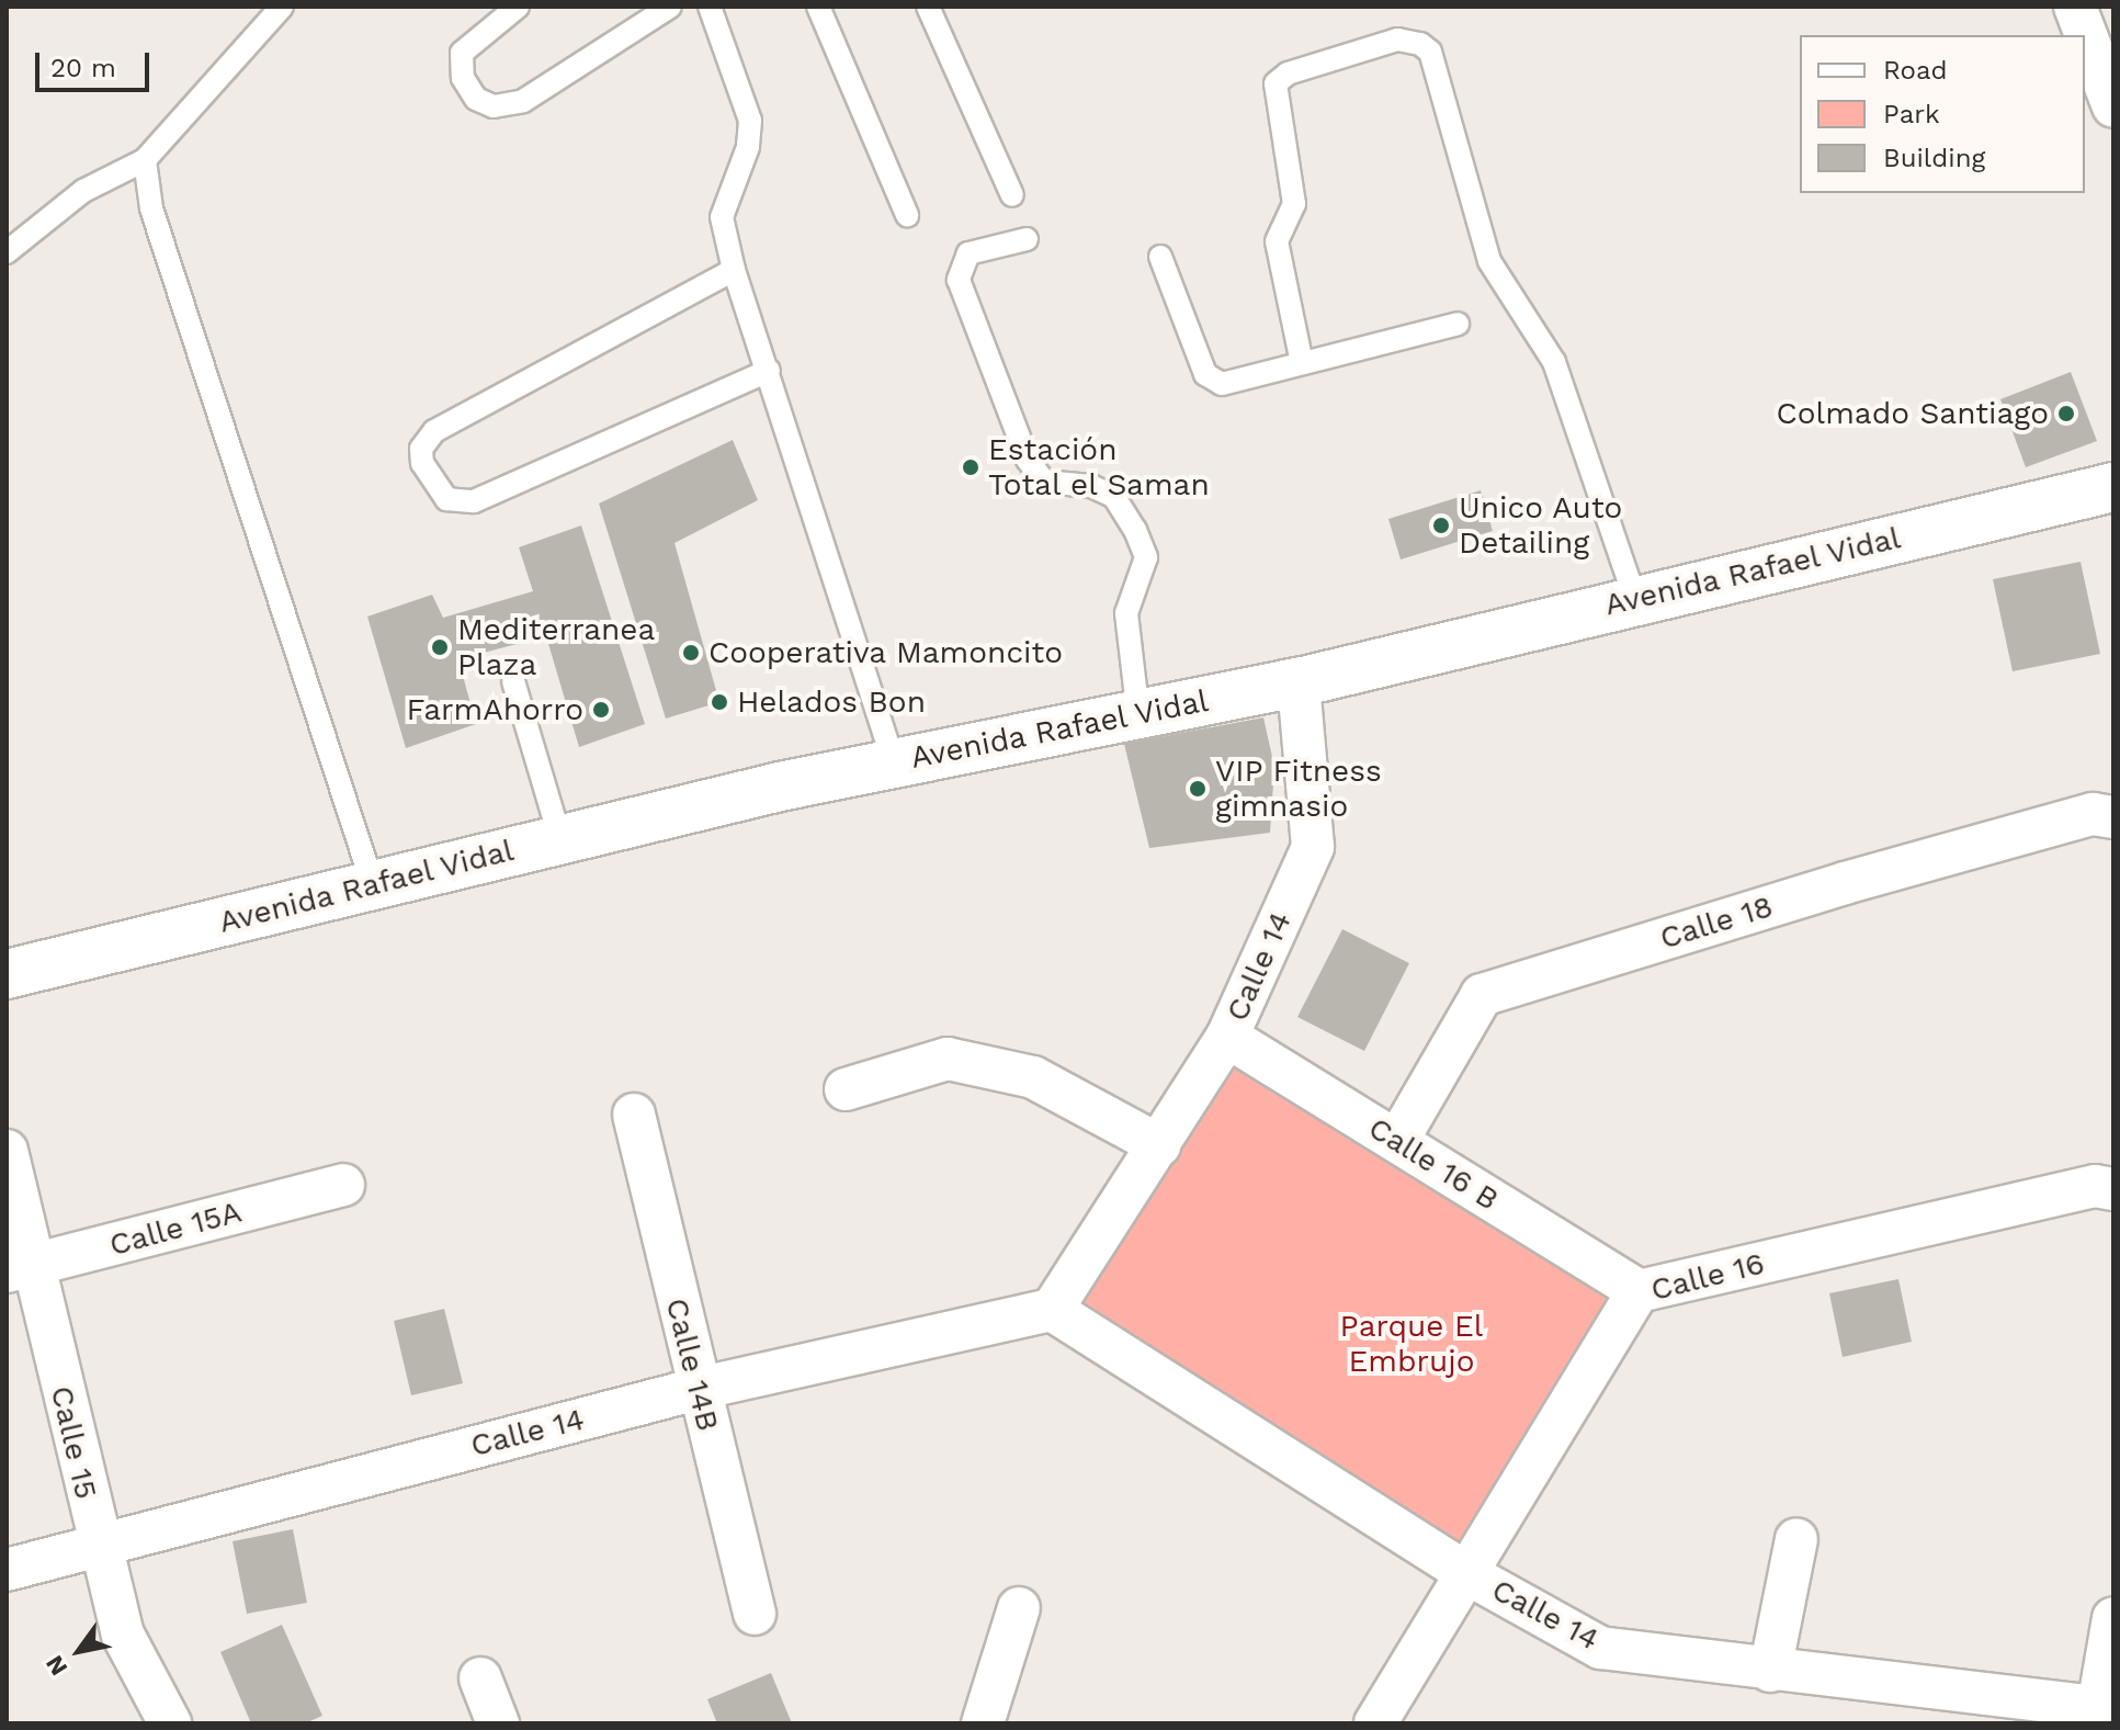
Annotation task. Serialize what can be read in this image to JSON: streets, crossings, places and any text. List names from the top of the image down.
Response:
{
  "streets": {
    "main road": ["Avenida Rafael Vidal"],
    "street": [
      "Calle 18",
      "Calle 14",
      "Calle 16 B",
      "Calle 15A",
      "Calle 16",
      "Calle 14B",
      "Calle 15"
    ]
  },
  "crossings": [
    ["Avenida Rafael Vidal", "Calle 14"],
    ["Calle 18", "Calle 16 B"],
    ["Calle 14", "Calle 16 B"],
    ["Calle 14", "Calle 16"],
    ["Calle 14", "Calle 14B"],
    ["Calle 14", "Calle 15"],
    ["Calle 16 B", "Calle 16"],
    ["Calle 15A", "Calle 15"]
  ],
  "parks": ["Parque El Embrujo"],
  "places": [
    "Colmado Santiago",
    "Estación Total el Saman",
    "Unico Auto Detailing",
    "Mediterranea Plaza",
    "Cooperativa Mamoncito",
    "Helados Bon",
    "FarmAhorro",
    "VIP Fitness gimnasio"
  ],
  "legend": ["Road", "Park", "Building"],
  "scale_bar": "20 m",
  "north": "bottom left"
}
